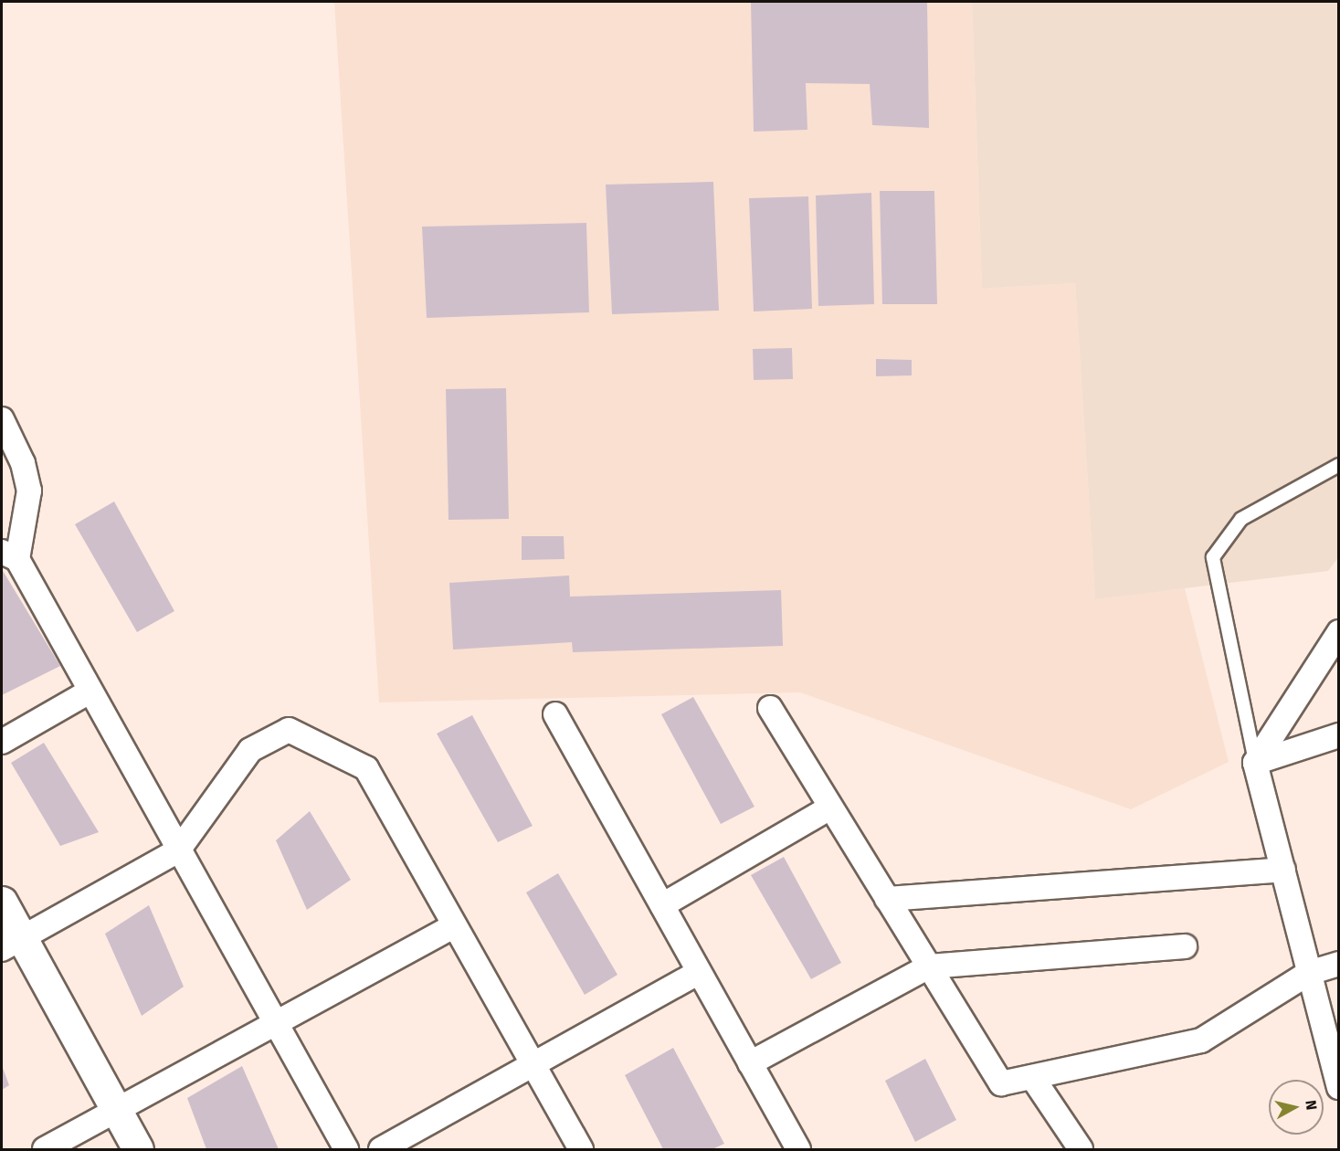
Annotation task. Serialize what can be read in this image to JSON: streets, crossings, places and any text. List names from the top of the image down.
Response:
{
  "north": "right"
}
